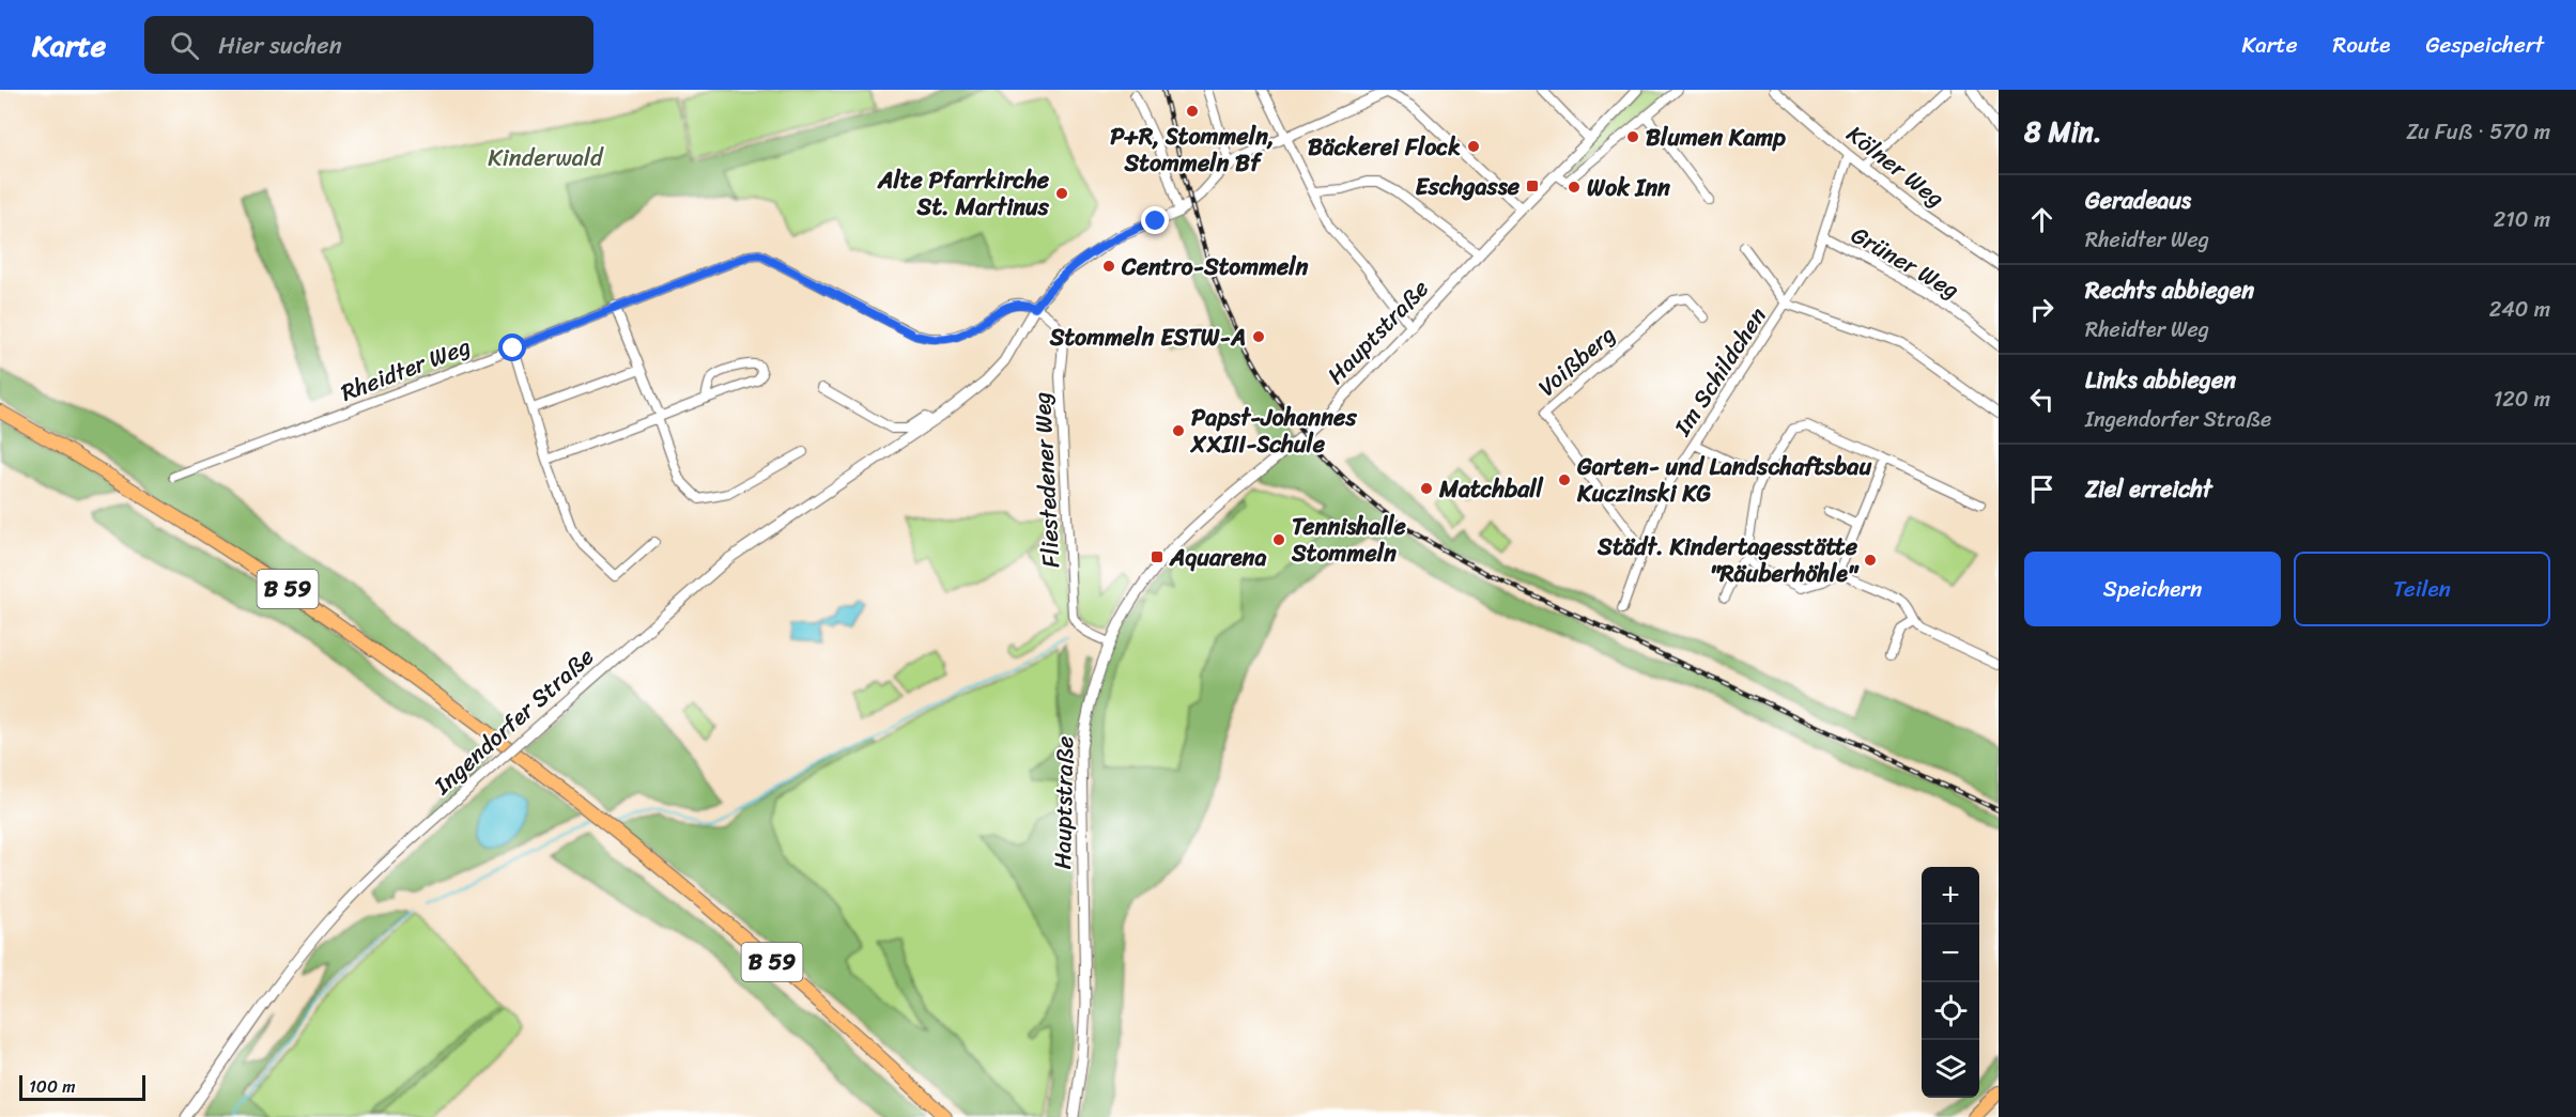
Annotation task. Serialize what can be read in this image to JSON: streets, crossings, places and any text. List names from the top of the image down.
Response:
{
  "streets": {
    "main road": ["B 59"],
    "street": [
      "Kölner Weg",
      "Grüner Weg",
      "Hauptstraße",
      "Voißberg",
      "Rheidter Weg",
      "Im Schildchen",
      "Fliestedener Weg",
      "Ingendorfer Straße"
    ]
  },
  "crossings": [
    ["Kölner Weg", "Im Schildchen"],
    ["Grüner Weg", "Im Schildchen"],
    ["Hauptstraße", "Fliestedener Weg"],
    ["Voißberg", "Im Schildchen"],
    ["Rheidter Weg", "Fliestedener Weg"],
    ["Rheidter Weg", "Ingendorfer Straße"],
    ["Fliestedener Weg", "Ingendorfer Straße"]
  ],
  "parks": ["Kinderwald"],
  "places": {
    "other": [
      "P+R, Stommeln, Stommeln Bf",
      "Blumen Kamp",
      "Bäckerei Flock",
      "Wok Inn",
      "Alte Pfarrkirche St. Martinus",
      "Centro-Stommeln",
      "Stommeln ESTW-A",
      "Papst-Johannes XXIII-Schule",
      "Garten- und Landschaftsbau Kuczinski KG",
      "Matchball",
      "Tennishalle Stommeln",
      "Städt. Kindertagesstätte \"Räuberhöhle\""
    ],
    "transit": ["Eschgasse", "Aquarena"]
  },
  "scale_bar": "100 m",
  "page": {
    "header": "Karte",
    "search": "Hier suchen",
    "nav": ["Karte", "Route", "Gespeichert"],
    "heading": ["8 Min.", "Zu Fuß · 570 m"],
    "list": [
      ["Geradeaus", "Rheidter Weg", "210 m"],
      ["Rechts abbiegen", "Rheidter Weg", "240 m"],
      ["Links abbiegen", "Ingendorfer Straße", "120 m"],
      "Ziel erreicht"
    ],
    "buttons": ["Speichern", "Teilen"],
    "map_buttons": ["+", "−"],
    "scale": "100 m"
  }
}
